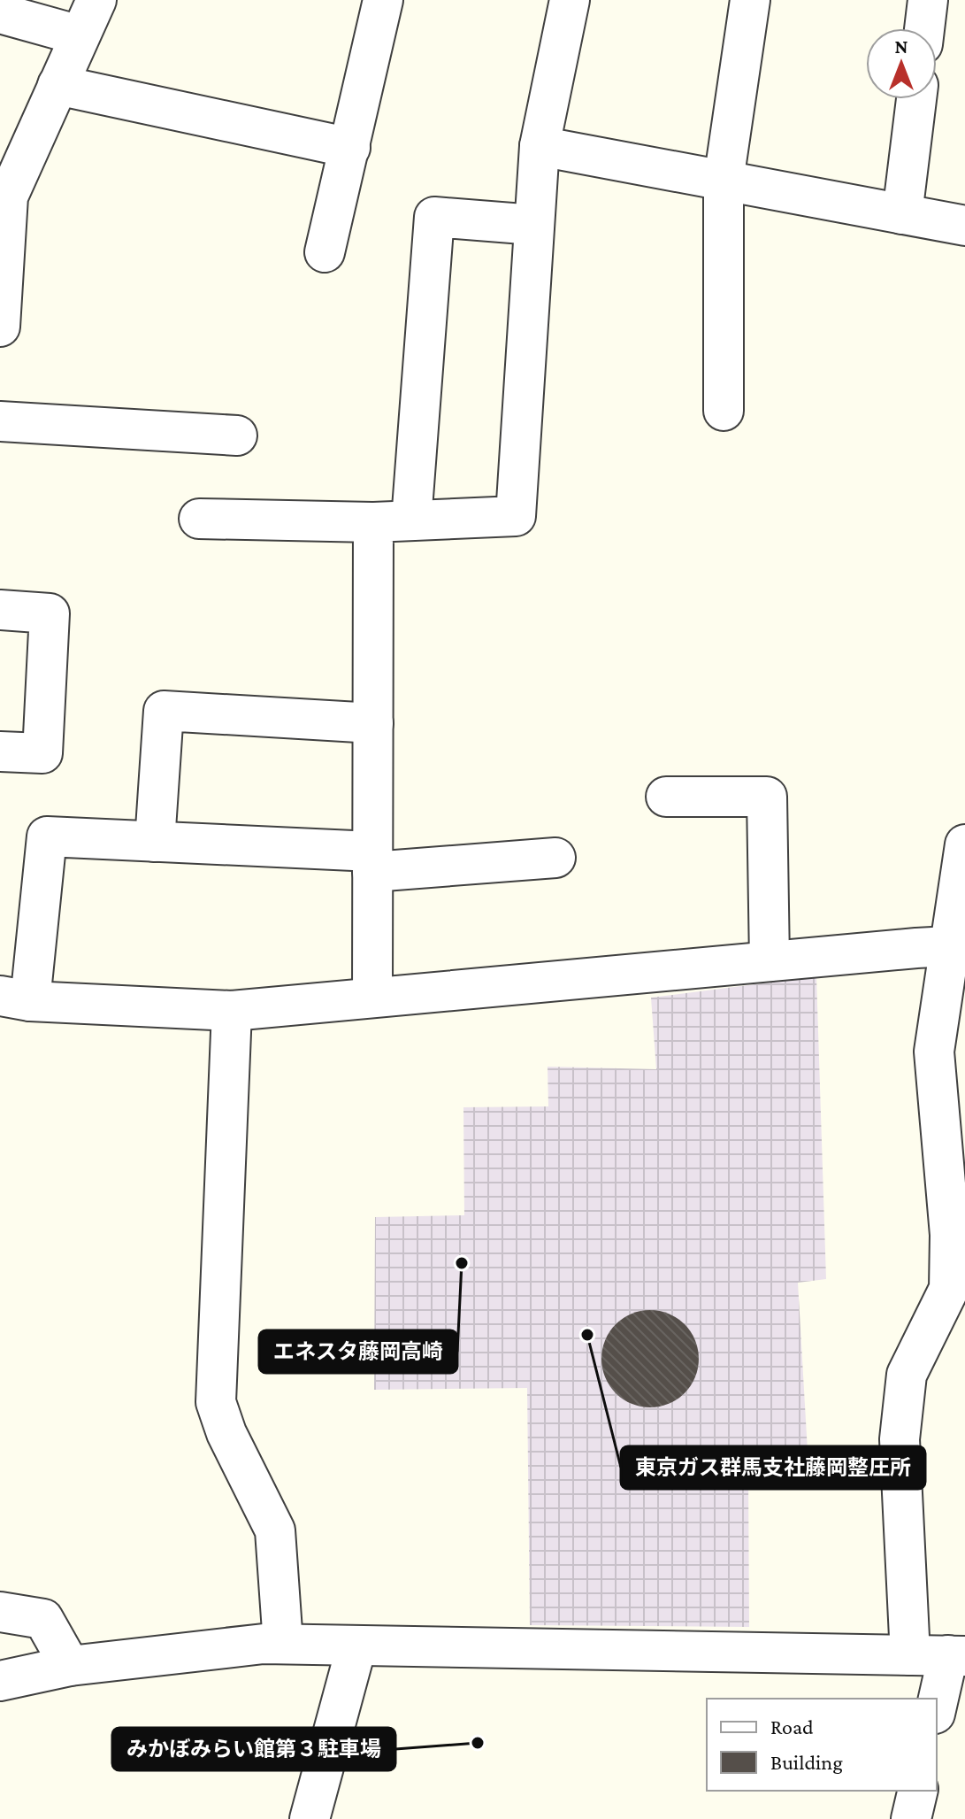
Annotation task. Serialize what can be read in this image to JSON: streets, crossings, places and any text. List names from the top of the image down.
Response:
{
  "places": ["エネスタ藤岡高崎", "東京ガス群馬支社藤岡整圧所", "みかぼみらい館第３駐車場"],
  "legend": ["Road", "Building"],
  "north": "top"
}
